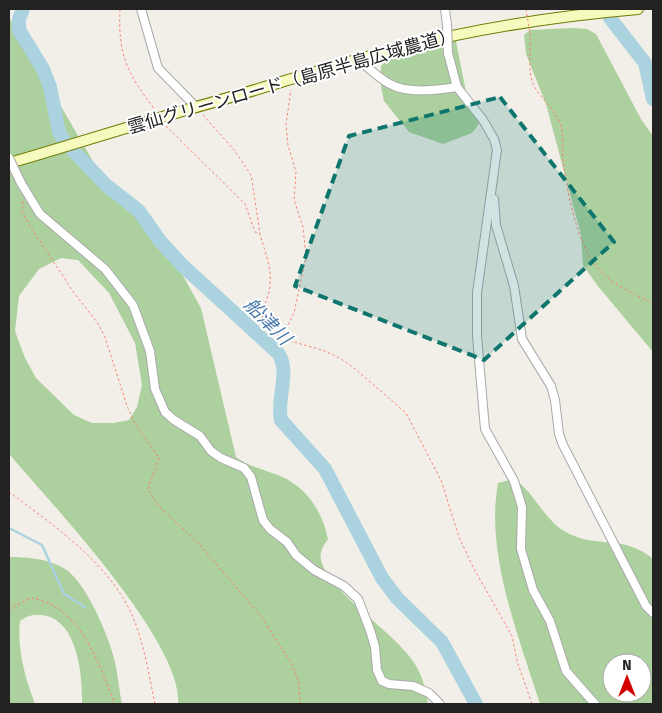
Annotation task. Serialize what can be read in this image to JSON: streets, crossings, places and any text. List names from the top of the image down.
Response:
{
  "streets": {
    "street": ["雲仙グリーンロード（島原半島広域農道）"]
  },
  "water": ["船津川"],
  "north": "top"
}
